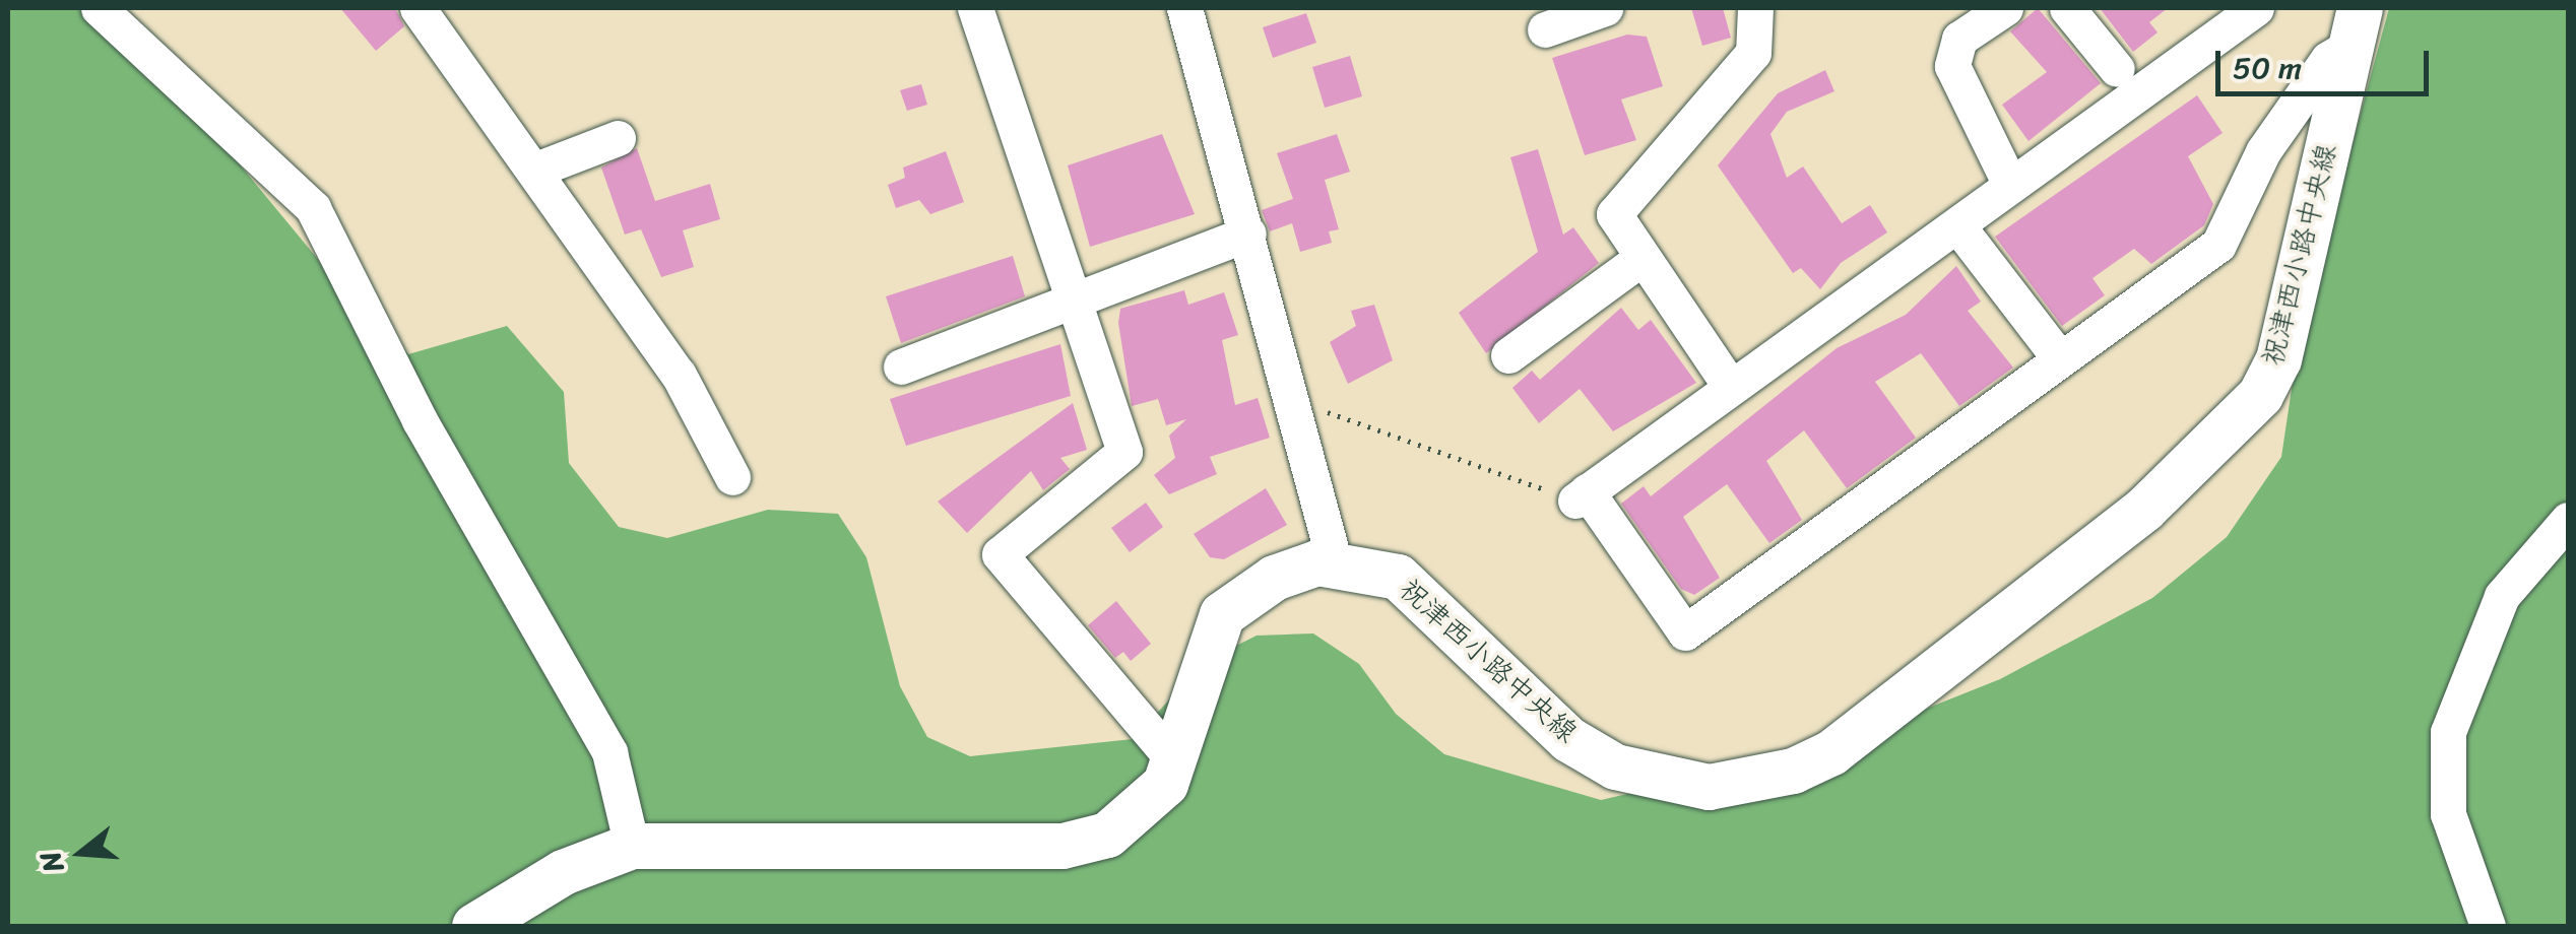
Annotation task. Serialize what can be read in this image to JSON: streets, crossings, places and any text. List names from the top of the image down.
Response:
{
  "streets": {
    "main road": ["祝津西小路中央線"]
  },
  "scale_bar": "50 m",
  "north": "left"
}
